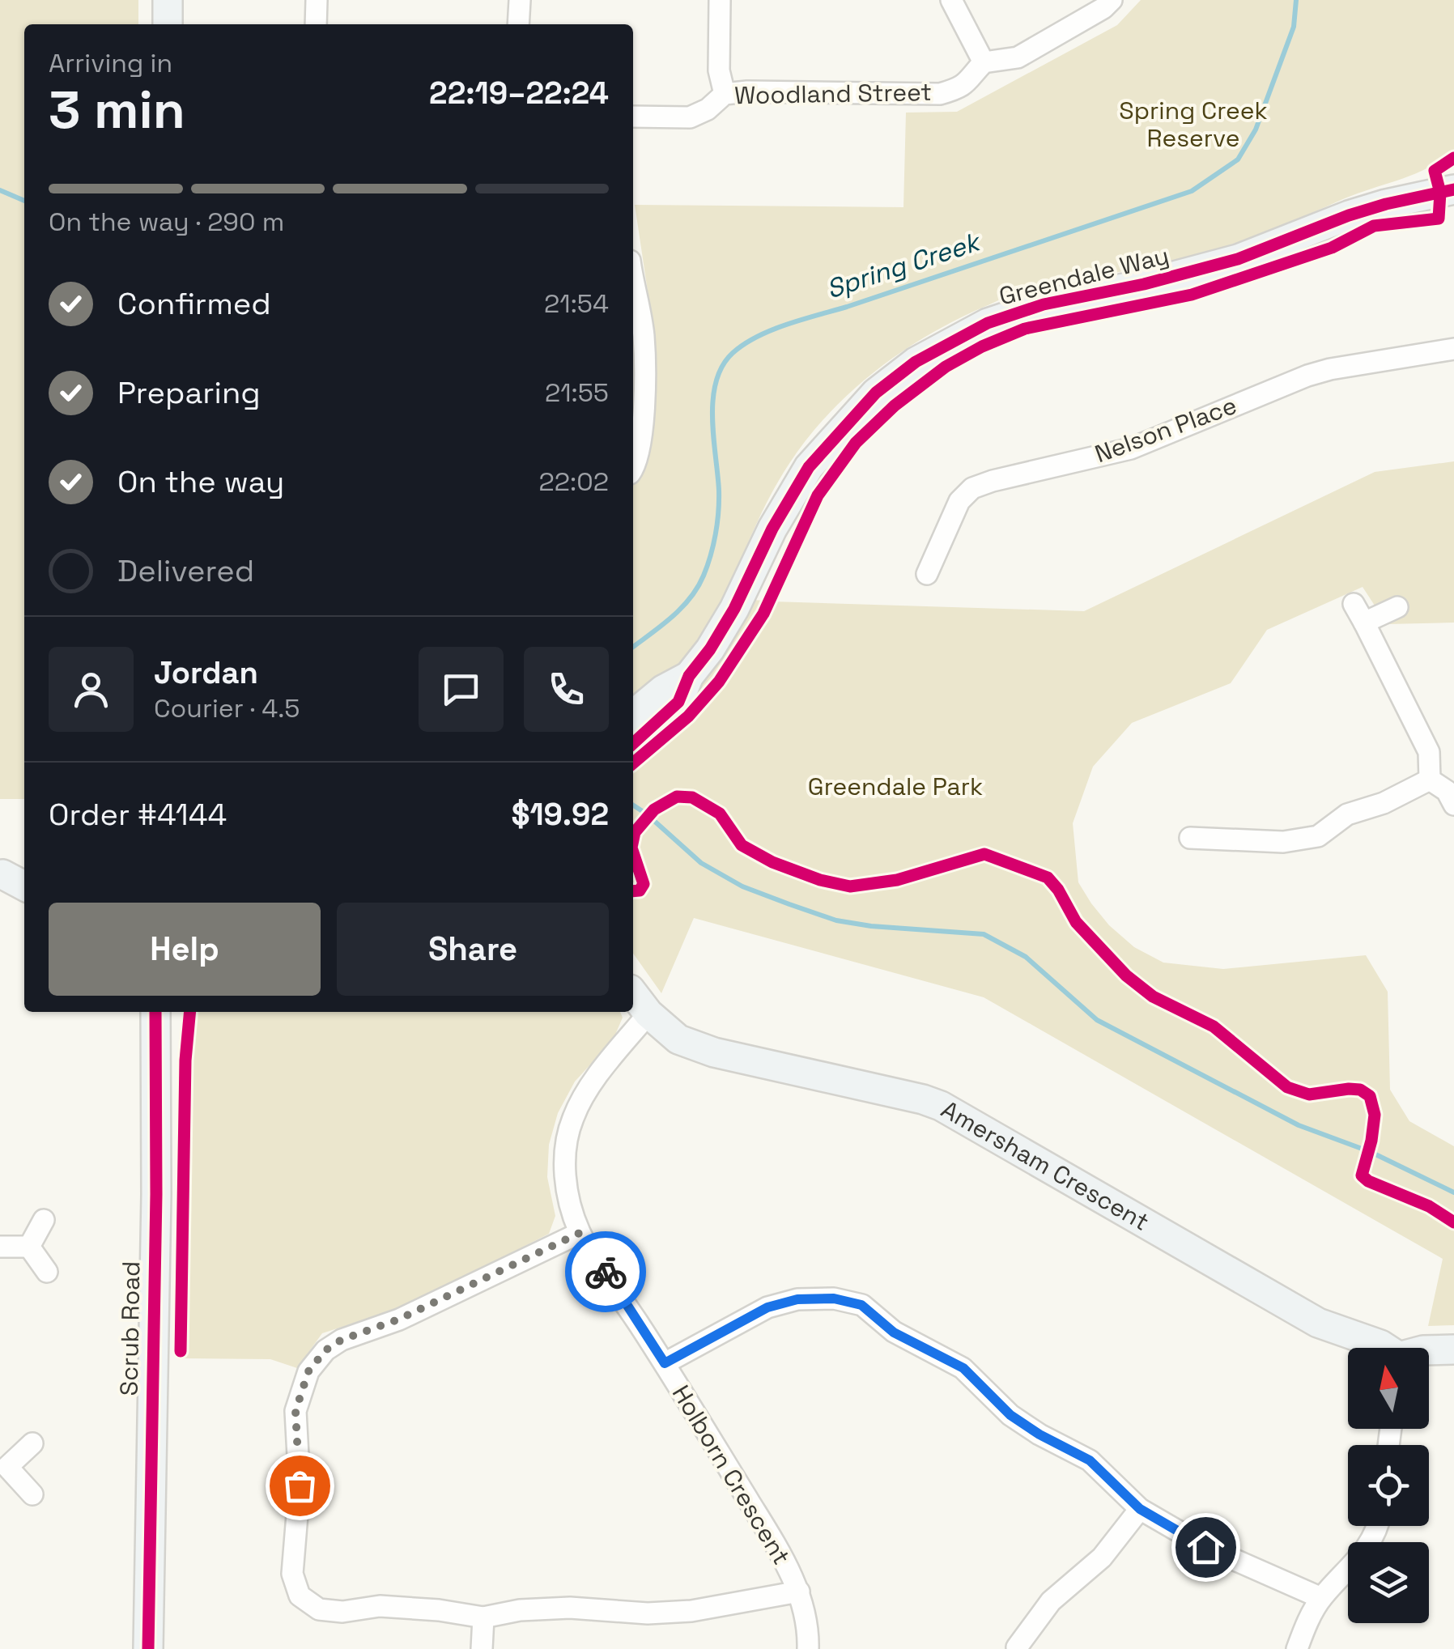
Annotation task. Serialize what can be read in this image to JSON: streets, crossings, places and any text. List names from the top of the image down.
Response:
{
  "streets": {
    "street": [
      "Woodland Street",
      "Greendale Way",
      "Nelson Place",
      "Amersham Crescent",
      "Scrub Road",
      "Holborn Crescent"
    ]
  },
  "crossings": [
    ["Amersham Crescent", "Holborn Crescent"]
  ],
  "water": ["Spring Creek"],
  "parks": ["Spring Creek Reserve", "Greendale Park"],
  "north": "top",
  "page": {
    "heading": ["3 min", "Arriving in", "22:19–22:24"],
    "panel": [
      "Jordan",
      "Courier · 4.5",
      "Order #4144",
      "$19.92"
    ],
    "bar": "On the way · 290 m",
    "list": [
      ["Confirmed", "21:54"],
      ["Preparing", "21:55"],
      ["On the way", "22:02"],
      "Delivered"
    ],
    "buttons": ["Help", "Share"]
  }
}
